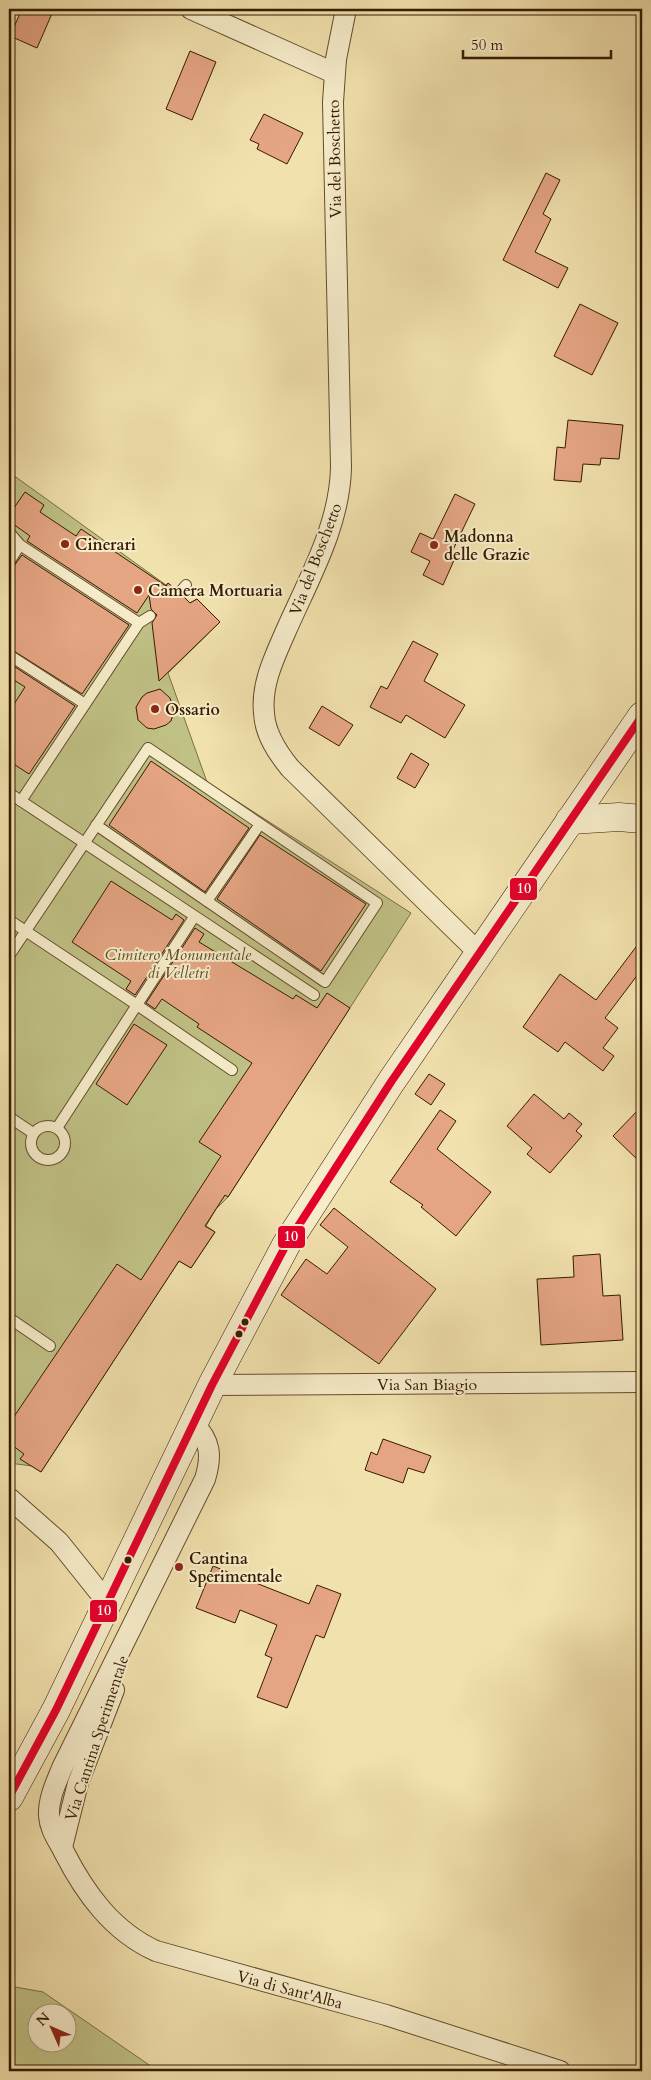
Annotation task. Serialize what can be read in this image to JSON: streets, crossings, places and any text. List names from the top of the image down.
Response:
{
  "streets": {
    "street": [
      "Via del Boschetto",
      "Via San Biagio",
      "Via Cantina Sperimentale",
      "Via di Sant'Alba"
    ]
  },
  "crossings": [
    ["Via Cantina Sperimentale", "Via di Sant'Alba"]
  ],
  "parks": ["Cimitero Monumentale di Velletri"],
  "places": [
    "Cinerari",
    "Madonna delle Grazie",
    "Camera Mortuaria",
    "Ossario",
    "Cantina Sperimentale"
  ],
  "lines": ["transit line 10"],
  "scale_bar": "50 m",
  "north": "top left"
}
